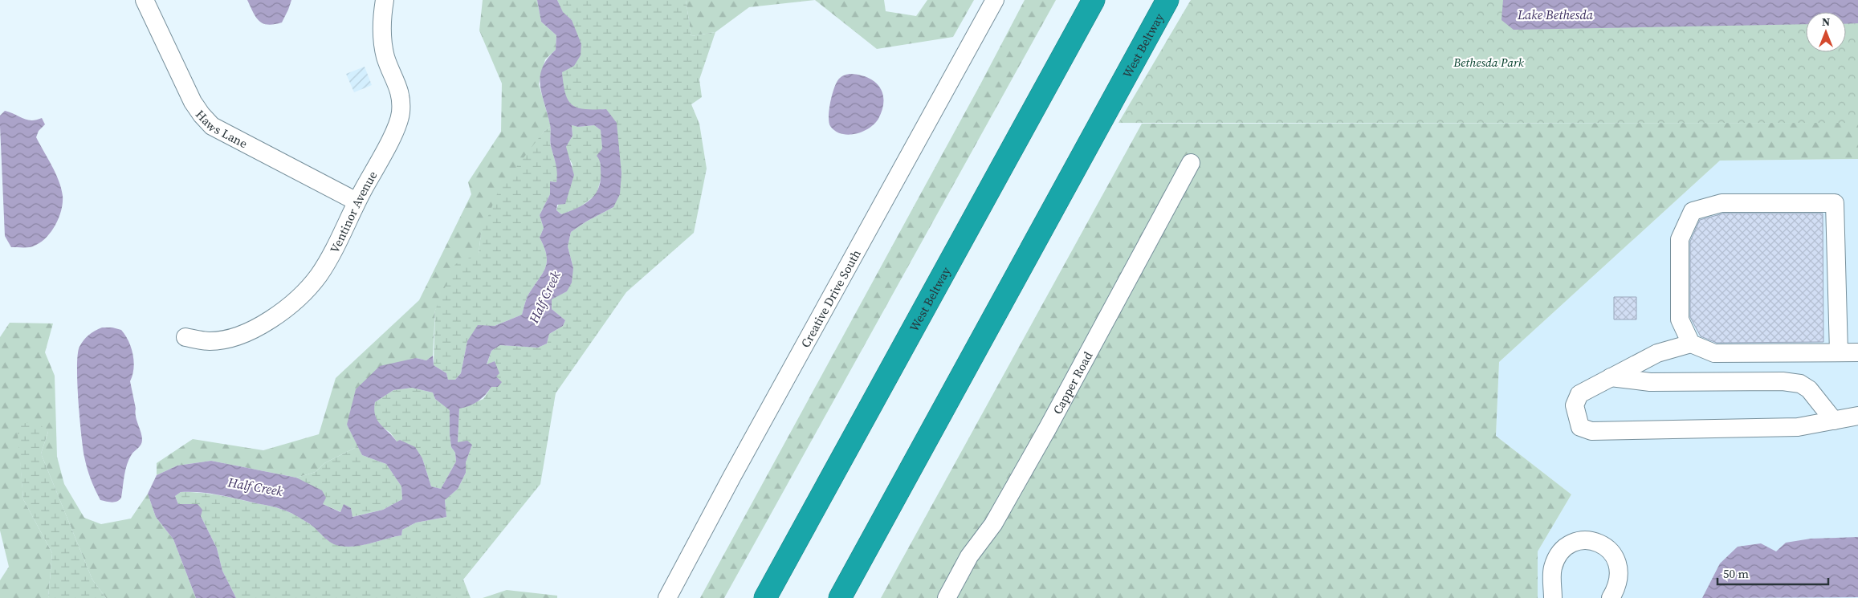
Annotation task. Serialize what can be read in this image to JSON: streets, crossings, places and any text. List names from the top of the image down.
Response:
{
  "streets": {
    "highway": ["West Beltway"],
    "street": [
      "Haws Lane",
      "Ventinor Avenue",
      "Creative Drive South",
      "Capper Road"
    ]
  },
  "crossings": [
    ["Haws Lane", "Ventinor Avenue"]
  ],
  "water": ["Lake Bethesda", "Half Creek"],
  "parks": ["Bethesda Park"],
  "scale_bar": "50 m",
  "north": "top"
}
